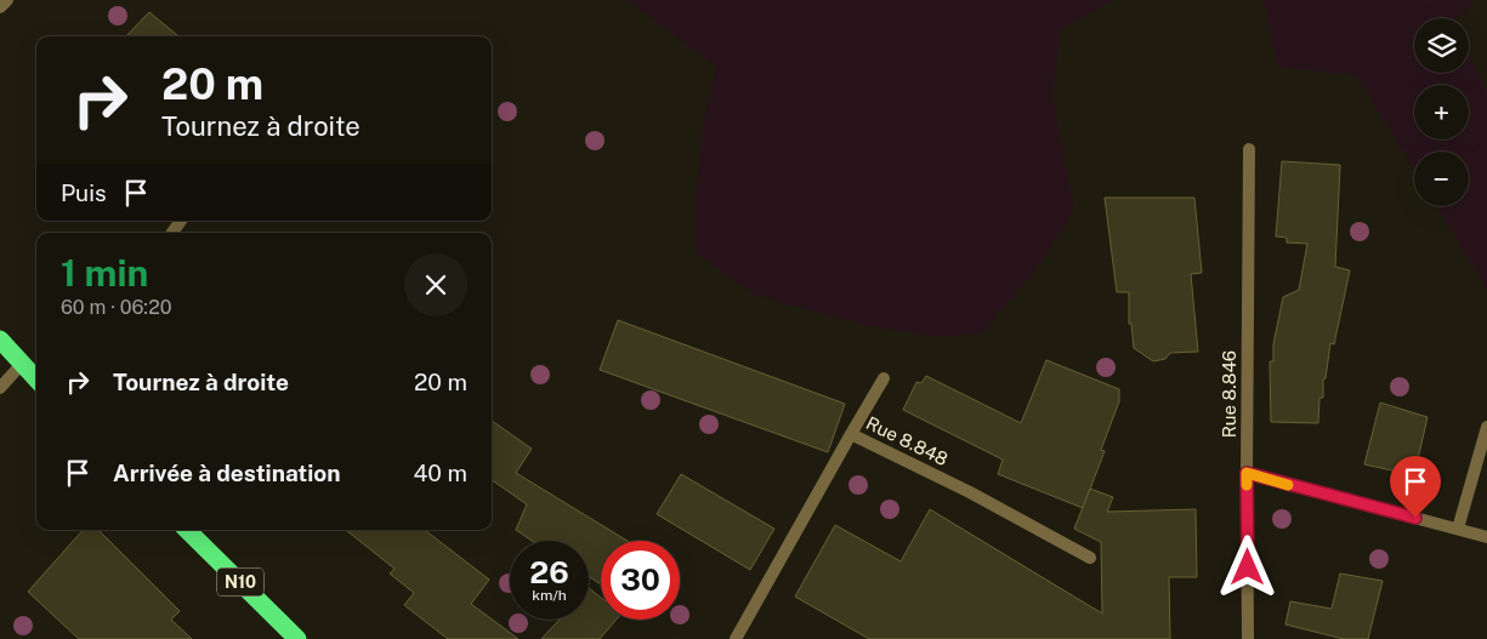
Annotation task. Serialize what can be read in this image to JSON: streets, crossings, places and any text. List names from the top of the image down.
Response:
{
  "streets": {
    "highway": ["N10"],
    "street": ["Rue 8.846", "Rue 8.848"]
  },
  "page": {
    "map_buttons": ["+", "−"],
    "turn": ["20 m", "Tournez à droite"],
    "then": "Puis",
    "heading": ["1 min", "60 m · 06:20"],
    "list": [
      {
        "name": "Tournez à droite",
        "value": "20 m"
      },
      {
        "name": "Arrivée à destination",
        "value": "40 m"
      }
    ],
    "speed": "26 km/h",
    "limit": "30"
  }
}
